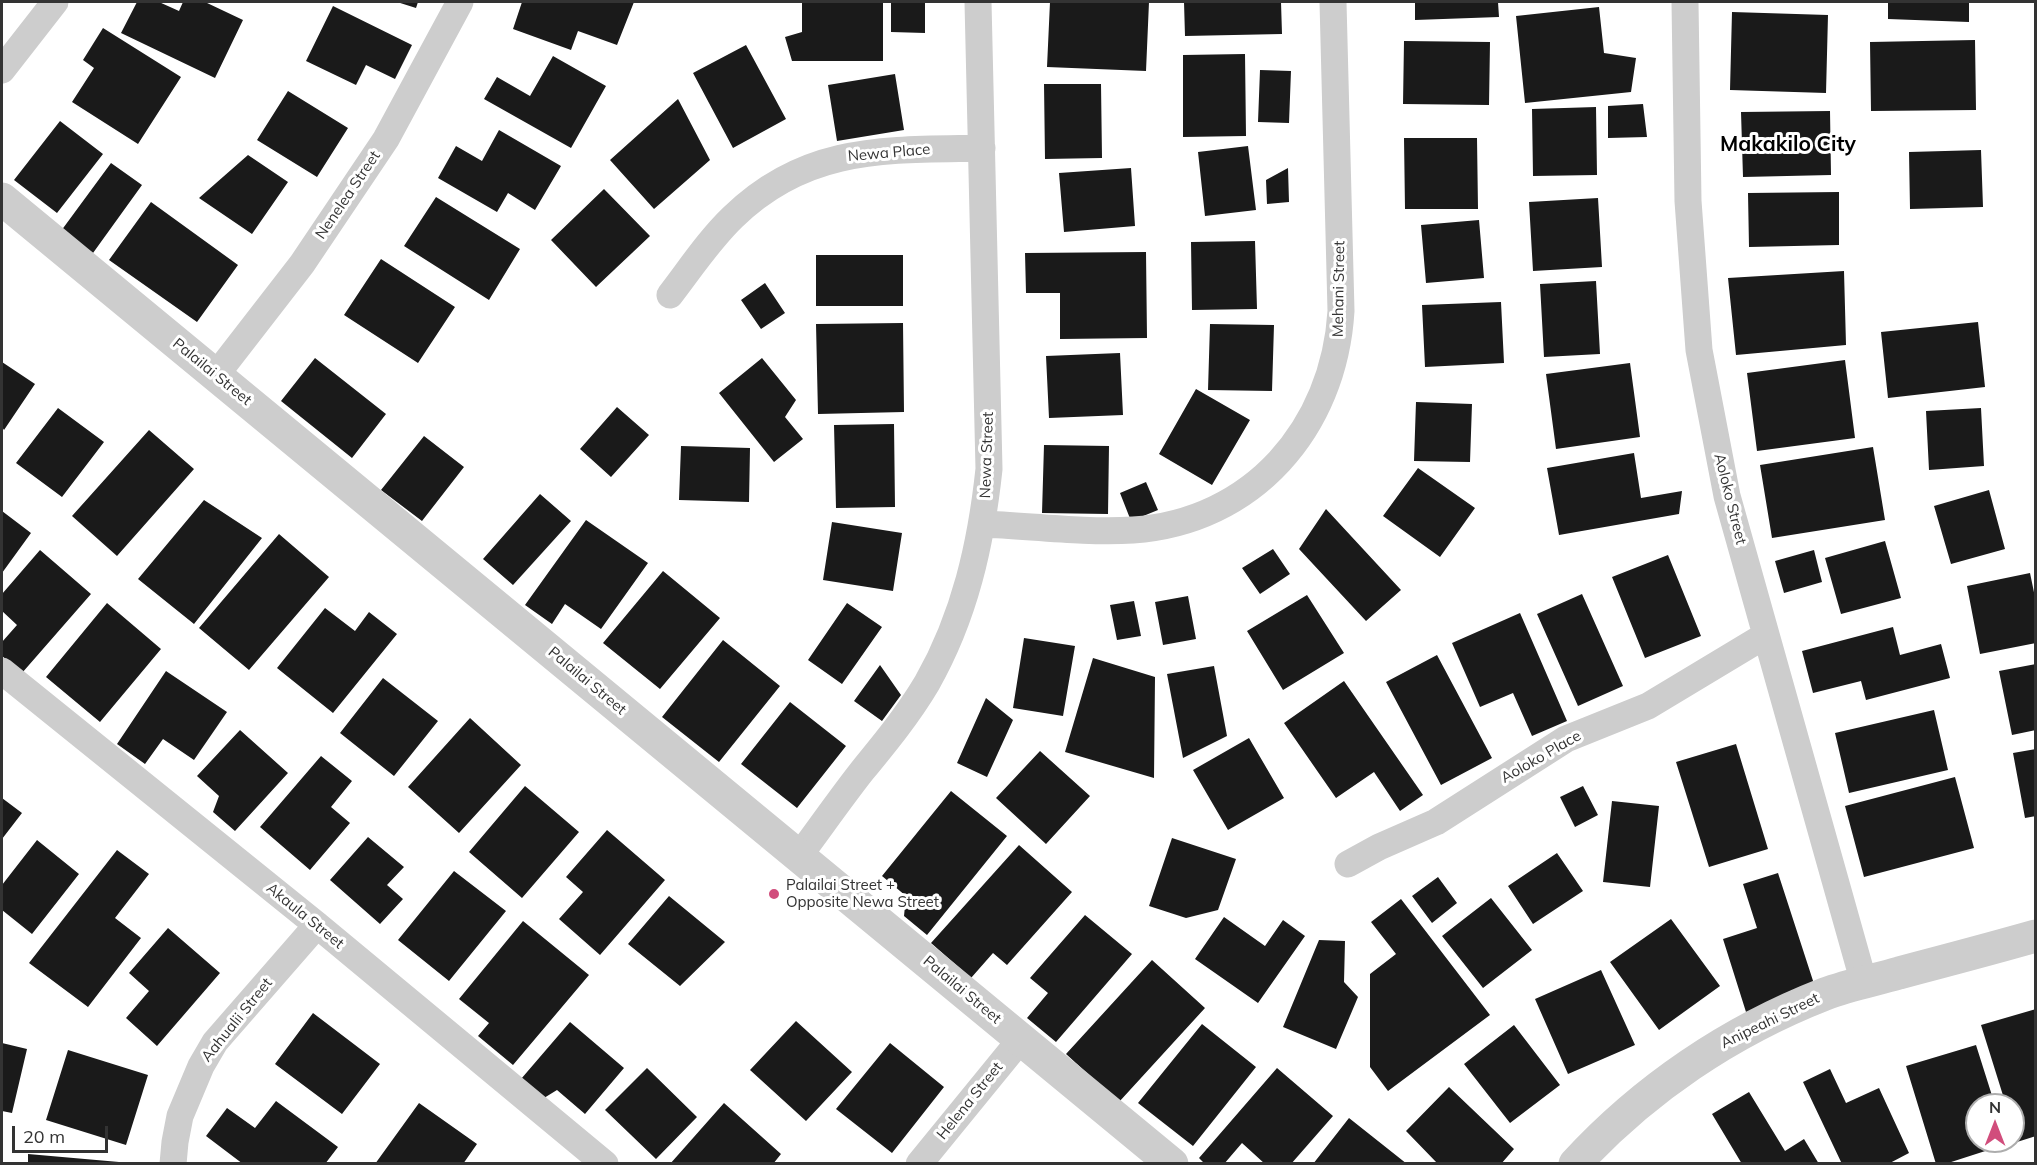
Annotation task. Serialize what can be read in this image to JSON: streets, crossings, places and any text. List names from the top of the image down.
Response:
{
  "streets": {
    "street": [
      "Newa Place",
      "Nenelea Street",
      "Mehani Street",
      "Palailai Street",
      "Newa Street",
      "Aoloko Street",
      "Aoloko Place",
      "Akaula Street",
      "Aahualii Street",
      "Anipeahi Street",
      "Helena Street"
    ]
  },
  "crossings": [
    ["Newa Place", "Newa Street"],
    ["Nenelea Street", "Palailai Street"],
    ["Mehani Street", "Newa Street"],
    ["Palailai Street", "Newa Street"],
    ["Palailai Street", "Helena Street"],
    ["Aoloko Street", "Aoloko Place"],
    ["Aoloko Street", "Anipeahi Street"],
    ["Akaula Street", "Aahualii Street"]
  ],
  "districts": ["Makakilo City"],
  "places": ["Palailai Street + Opposite Newa Street"],
  "scale_bar": "20 m",
  "north": "top"
}
